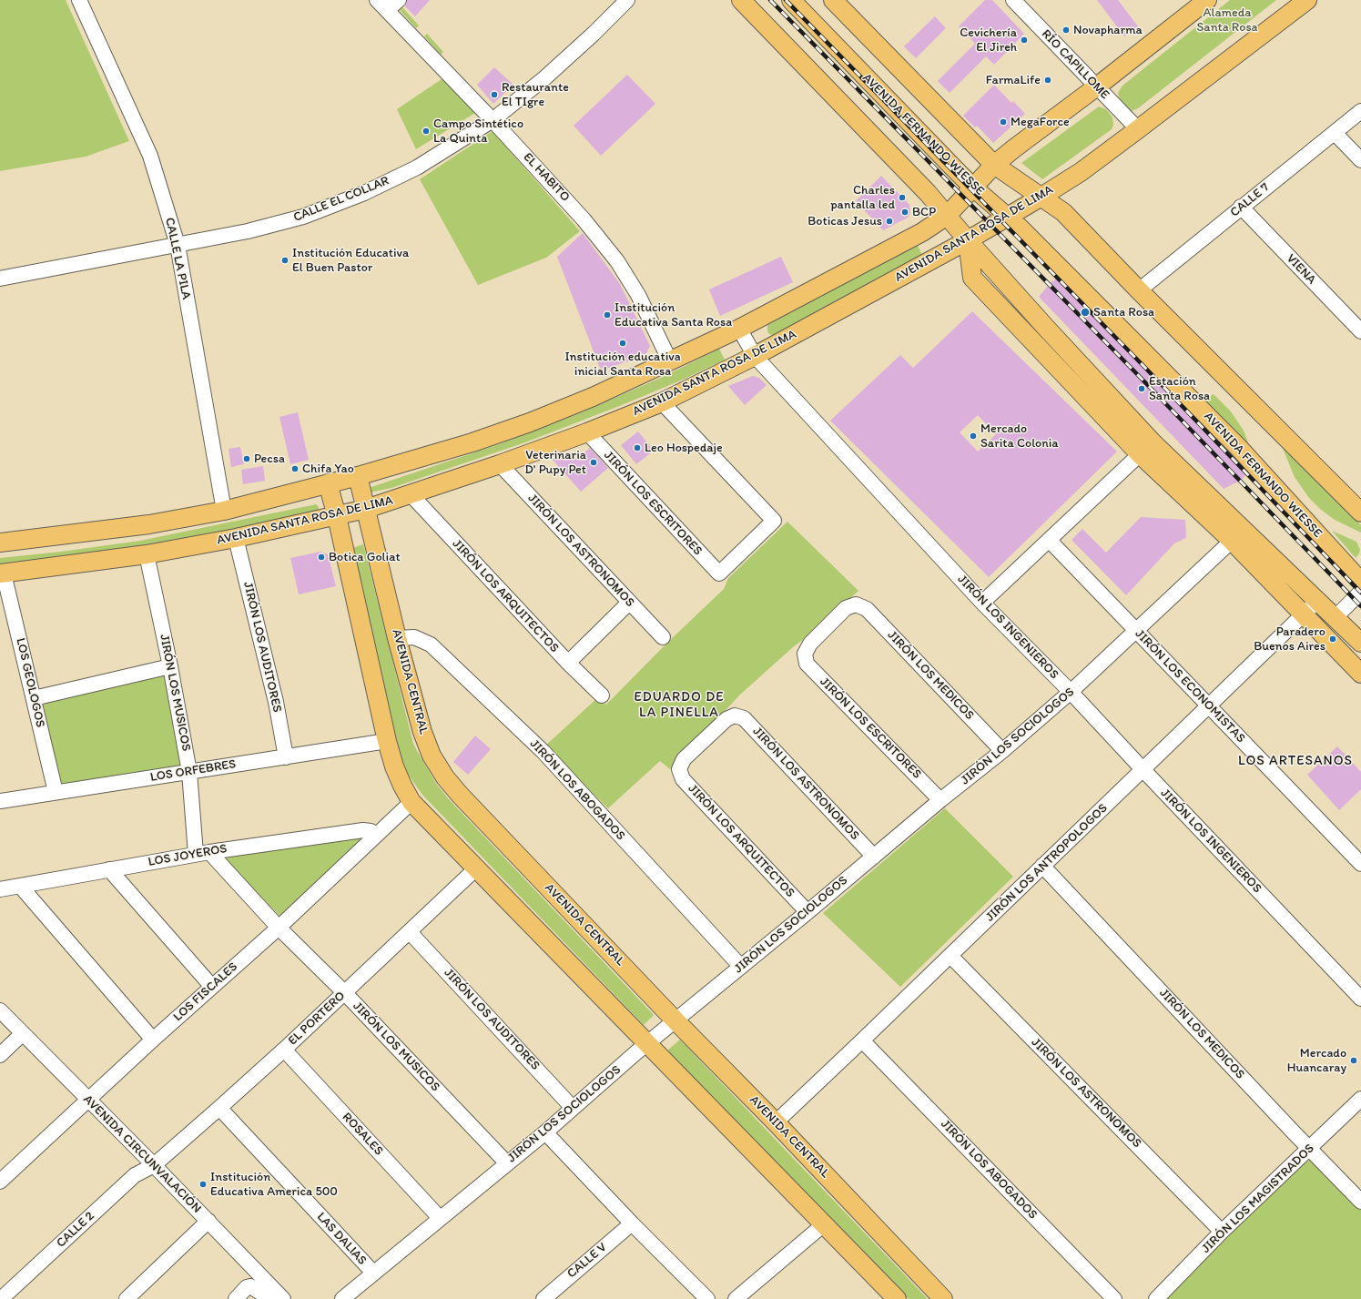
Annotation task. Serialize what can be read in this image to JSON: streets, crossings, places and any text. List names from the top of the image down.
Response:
{
  "streets": {
    "main road": ["AVENIDA FERNANDO WIESSE", "AVENIDA SANTA ROSA DE LIMA", "AVENIDA CENTRAL"],
    "street": [
      "RÍO CAPILLOME",
      "EL HABITO",
      "CALLE EL COLLAR",
      "CALLE 7",
      "CALLE LA PILA",
      "VIENA",
      "JIRÓN LOS ESCRITORES",
      "JIRÓN LOS ASTRONOMOS",
      "JIRÓN LOS ARQUITECTOS",
      "JIRÓN LOS INGENIEROS",
      "JIRÓN LOS AUDITORES",
      "JIRÓN LOS MEDICOS",
      "LOS GEOLOGOS",
      "JIRÓN LOS ECONOMISTAS",
      "JIRÓN LOS MUSICOS",
      "JIRÓN LOS SOCIOLOGOS",
      "LOS ORFEBRES",
      "JIRÓN LOS ABOGADOS",
      "LOS JOYEROS",
      "JIRÓN LOS ANTROPOLOGOS",
      "LOS FISCALES",
      "EL PORTERO",
      "ROSALES",
      "AVENIDA CIRCUNVALACIÓN",
      "JIRÓN LOS MAGISTRADOS",
      "CALLE 2",
      "LAS DALIAS",
      "CALLE V"
    ]
  },
  "crossings": [
    ["RÍO CAPILLOME", "AVENIDA SANTA ROSA DE LIMA"],
    ["AVENIDA FERNANDO WIESSE", "AVENIDA SANTA ROSA DE LIMA"],
    ["EL HABITO", "CALLE EL COLLAR"],
    ["CALLE EL COLLAR", "CALLE LA PILA"],
    ["CALLE 7", "VIENA"],
    ["AVENIDA SANTA ROSA DE LIMA", "JIRÓN LOS ESCRITORES"],
    ["AVENIDA SANTA ROSA DE LIMA", "JIRÓN LOS ASTRONOMOS"],
    ["AVENIDA SANTA ROSA DE LIMA", "JIRÓN LOS ARQUITECTOS"],
    ["AVENIDA SANTA ROSA DE LIMA", "JIRÓN LOS INGENIEROS"],
    ["AVENIDA SANTA ROSA DE LIMA", "JIRÓN LOS AUDITORES"],
    ["AVENIDA SANTA ROSA DE LIMA", "AVENIDA CENTRAL"],
    ["AVENIDA SANTA ROSA DE LIMA", "LOS GEOLOGOS"],
    ["AVENIDA SANTA ROSA DE LIMA", "JIRÓN LOS MUSICOS"],
    ["JIRÓN LOS ESCRITORES", "JIRÓN LOS MEDICOS"],
    ["JIRÓN LOS ESCRITORES", "JIRÓN LOS SOCIOLOGOS"],
    ["JIRÓN LOS ASTRONOMOS", "JIRÓN LOS ARQUITECTOS"],
    ["JIRÓN LOS ASTRONOMOS", "JIRÓN LOS SOCIOLOGOS"],
    ["JIRÓN LOS ASTRONOMOS", "JIRÓN LOS ANTROPOLOGOS"],
    ["JIRÓN LOS ASTRONOMOS", "JIRÓN LOS MAGISTRADOS"],
    ["JIRÓN LOS ARQUITECTOS", "JIRÓN LOS SOCIOLOGOS"],
    ["JIRÓN LOS INGENIEROS", "JIRÓN LOS SOCIOLOGOS"],
    ["JIRÓN LOS INGENIEROS", "JIRÓN LOS ANTROPOLOGOS"],
    ["JIRÓN LOS AUDITORES", "JIRÓN LOS SOCIOLOGOS"],
    ["JIRÓN LOS AUDITORES", "LOS ORFEBRES"],
    ["JIRÓN LOS AUDITORES", "EL PORTERO"],
    ["JIRÓN LOS MEDICOS", "JIRÓN LOS SOCIOLOGOS"],
    ["JIRÓN LOS MEDICOS", "JIRÓN LOS ANTROPOLOGOS"],
    ["JIRÓN LOS MEDICOS", "JIRÓN LOS MAGISTRADOS"],
    ["AVENIDA CENTRAL", "JIRÓN LOS SOCIOLOGOS"],
    ["AVENIDA CENTRAL", "JIRÓN LOS ABOGADOS"],
    ["AVENIDA CENTRAL", "JIRÓN LOS ANTROPOLOGOS"],
    ["LOS GEOLOGOS", "LOS ORFEBRES"],
    ["JIRÓN LOS ECONOMISTAS", "JIRÓN LOS SOCIOLOGOS"],
    ["JIRÓN LOS ECONOMISTAS", "JIRÓN LOS ANTROPOLOGOS"],
    ["JIRÓN LOS MUSICOS", "JIRÓN LOS SOCIOLOGOS"],
    ["JIRÓN LOS MUSICOS", "LOS ORFEBRES"],
    ["JIRÓN LOS MUSICOS", "LOS JOYEROS"],
    ["JIRÓN LOS MUSICOS", "LOS FISCALES"],
    ["JIRÓN LOS MUSICOS", "EL PORTERO"],
    ["JIRÓN LOS SOCIOLOGOS", "JIRÓN LOS ABOGADOS"],
    ["JIRÓN LOS SOCIOLOGOS", "ROSALES"],
    ["JIRÓN LOS SOCIOLOGOS", "LAS DALIAS"],
    ["JIRÓN LOS ABOGADOS", "JIRÓN LOS ANTROPOLOGOS"],
    ["LOS JOYEROS", "LOS FISCALES"],
    ["LOS FISCALES", "AVENIDA CIRCUNVALACIÓN"],
    ["EL PORTERO", "ROSALES"],
    ["EL PORTERO", "AVENIDA CIRCUNVALACIÓN"],
    ["EL PORTERO", "CALLE 2"],
    ["EL PORTERO", "LAS DALIAS"],
    ["AVENIDA CIRCUNVALACIÓN", "CALLE 2"]
  ],
  "districts": ["EDUARDO DE LA PINELLA", "LOS ARTESANOS"],
  "parks": ["Alameda Santa Rosa"],
  "places": [
    "Novapharma",
    "Cevichería El Jireh",
    "FarmaLife",
    "Restaurante El TIgre",
    "MegaForce",
    "Campo Sintético La Quinta",
    "Charles pantalla led",
    "BCP",
    "Boticas Jesus",
    "Institución Educativa El Buen Pastor",
    "Santa Rosa",
    "Institución Educativa Santa Rosa",
    "Institución educativa inicial Santa Rosa",
    "Estación Santa Rosa",
    "Mercado Sarita Colonia",
    "Leo Hospedaje",
    "Pecsa",
    "Veterinaria D' Pupy Pet",
    "Chifa Yao",
    "Botica Goliat",
    "Paradero Buenos Aires",
    "Mercado Huancaray",
    "Institución Educativa America 500"
  ]
}
